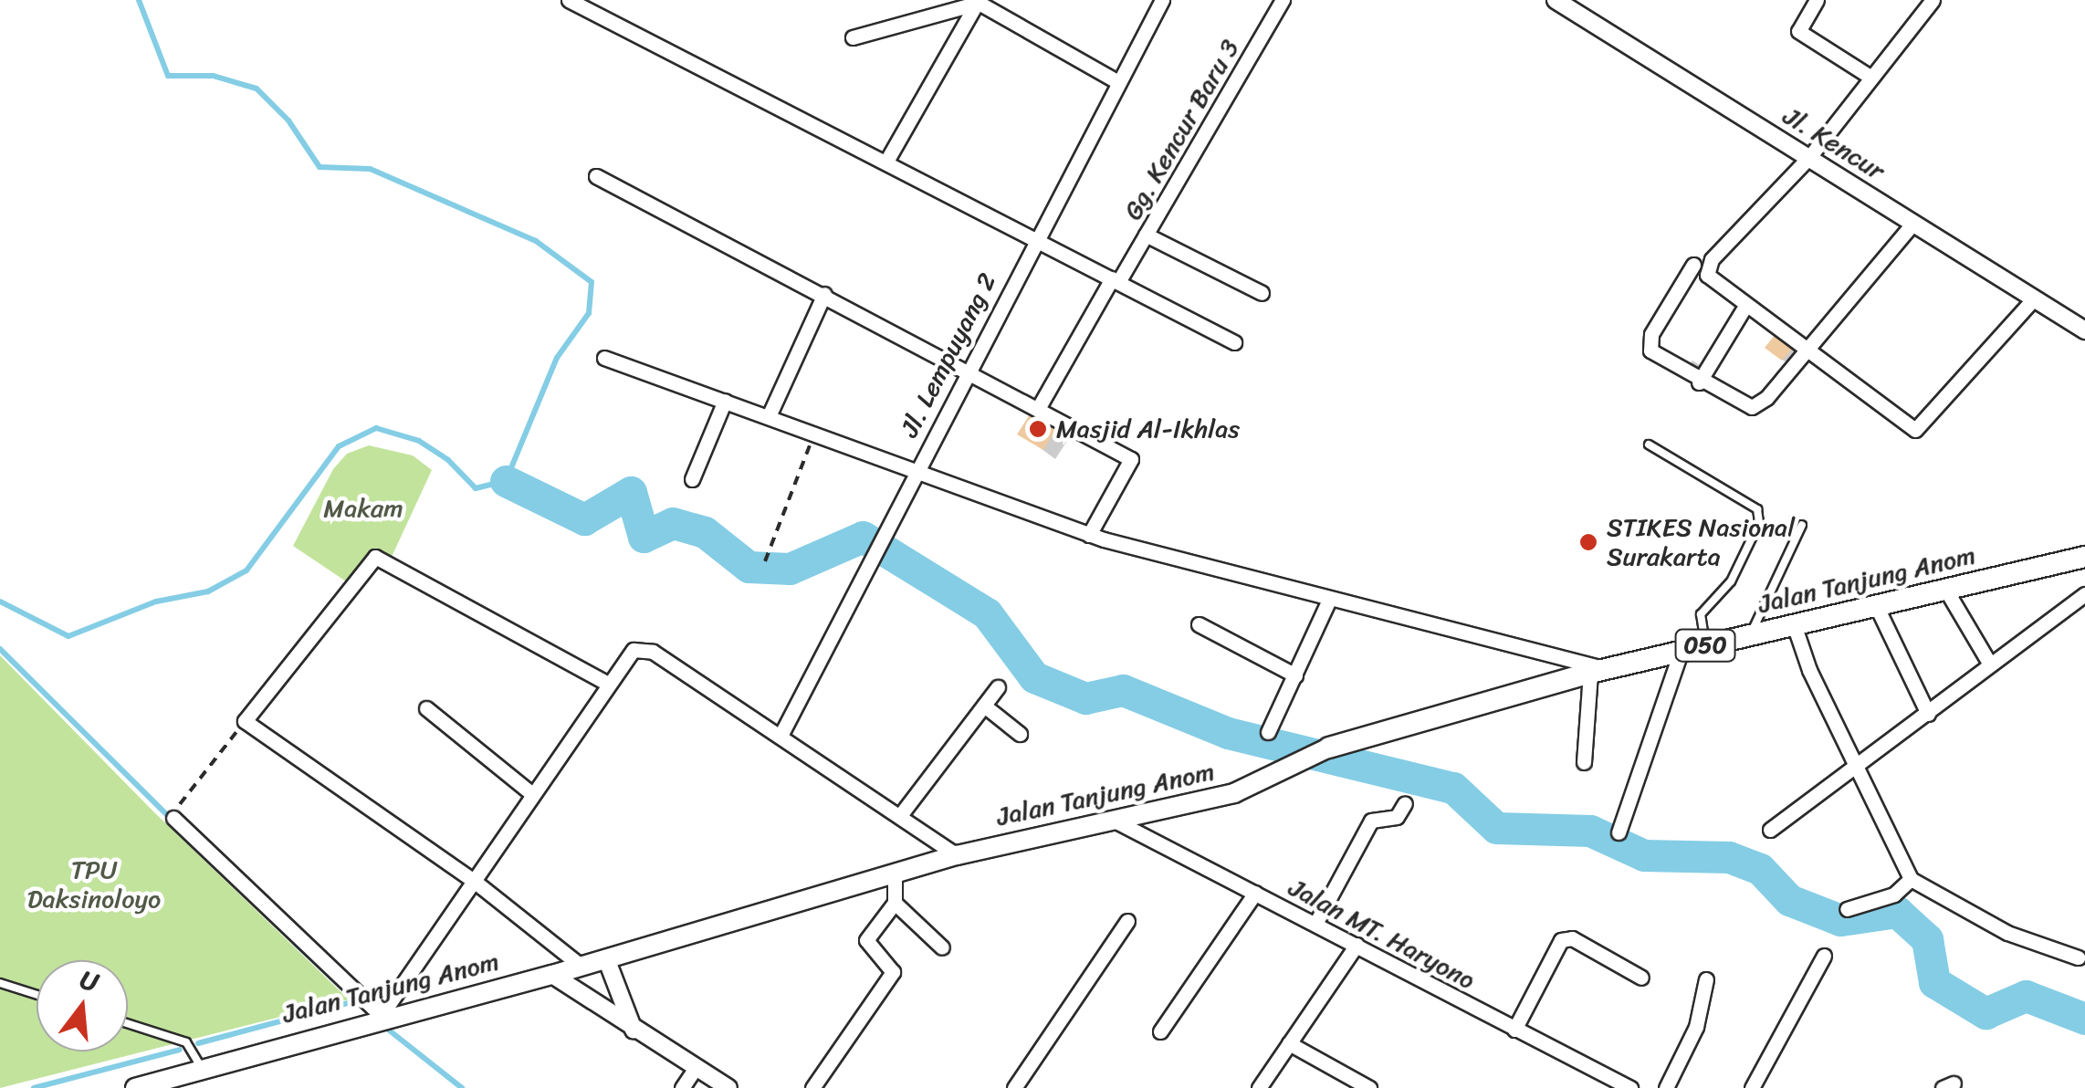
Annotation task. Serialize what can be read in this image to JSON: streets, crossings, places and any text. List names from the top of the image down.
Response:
{
  "streets": {
    "main road": ["Jalan Tanjung Anom", "050"],
    "street": [
      "Gg. Kencur Baru 3",
      "Jl. Kencur",
      "Jl. Lempuyang 2",
      "Jalan MT. Haryono"
    ]
  },
  "crossings": [
    ["Jalan Tanjung Anom", "Jalan MT. Haryono"]
  ],
  "parks": ["Makam", "TPU Daksinoloyo"],
  "places": ["Masjid Al-Ikhlas", "STIKES Nasional Surakarta"],
  "north": "top"
}
